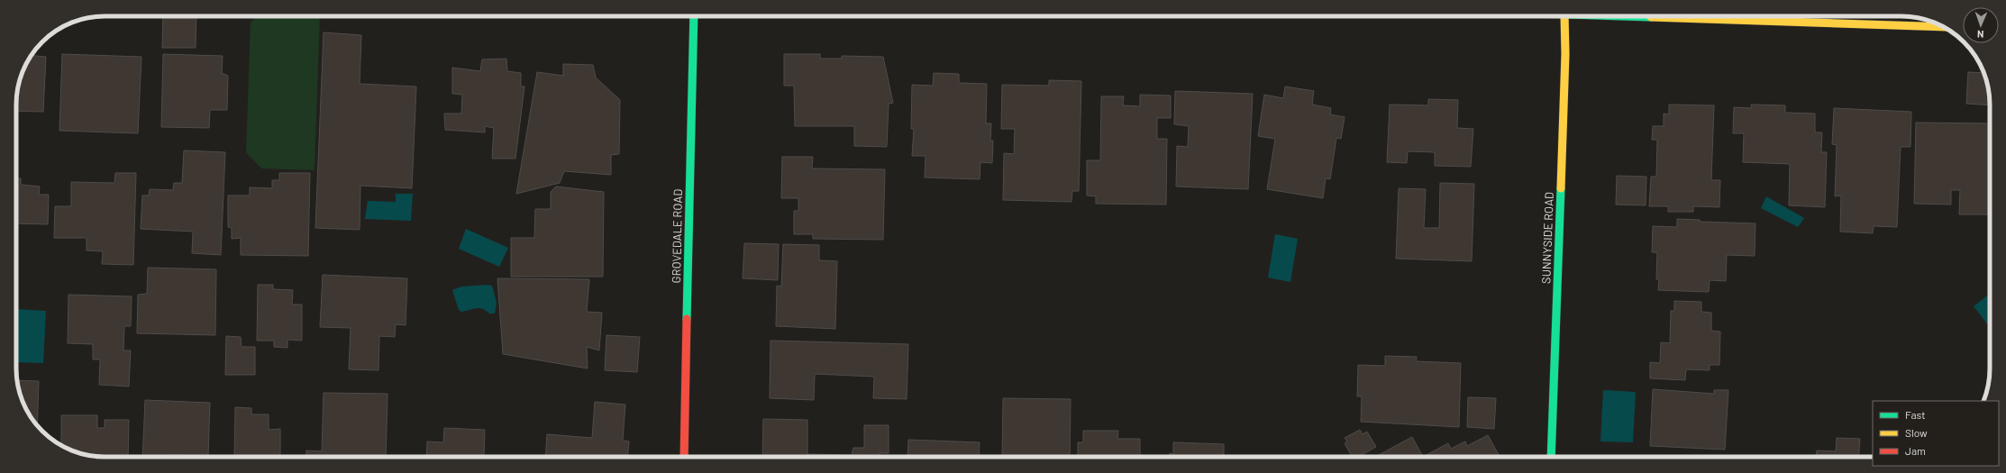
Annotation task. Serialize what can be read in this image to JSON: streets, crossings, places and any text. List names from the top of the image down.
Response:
{
  "streets": {
    "street": ["GROVEDALE ROAD", "SUNNYSIDE ROAD"]
  },
  "legend": ["Fast", "Slow", "Jam"],
  "north": "bottom"
}
